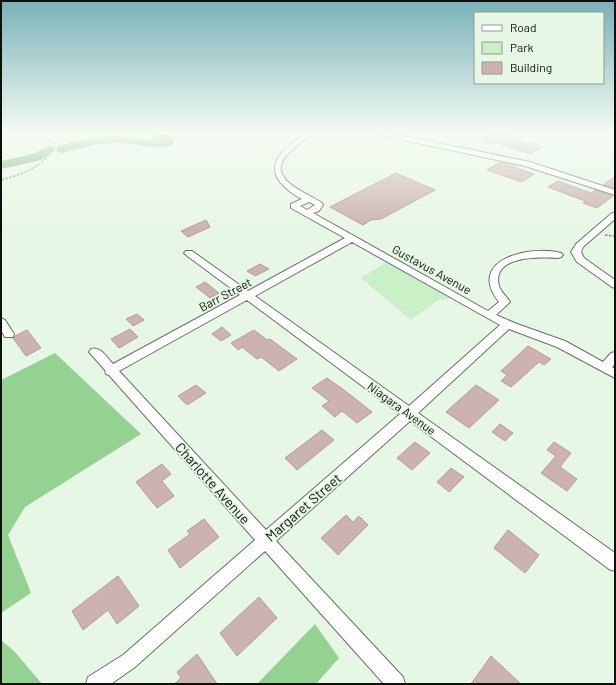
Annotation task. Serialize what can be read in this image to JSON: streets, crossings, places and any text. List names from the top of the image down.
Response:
{
  "streets": {
    "street": [
      "Gustavus Avenue",
      "Barr Street",
      "Niagara Avenue",
      "Charlotte Avenue",
      "Margaret Street"
    ]
  },
  "crossings": [
    ["Gustavus Avenue", "Barr Street"],
    ["Gustavus Avenue", "Margaret Street"],
    ["Barr Street", "Niagara Avenue"],
    ["Barr Street", "Charlotte Avenue"],
    ["Niagara Avenue", "Margaret Street"],
    ["Charlotte Avenue", "Margaret Street"]
  ],
  "legend": ["Road", "Park", "Building"]
}
